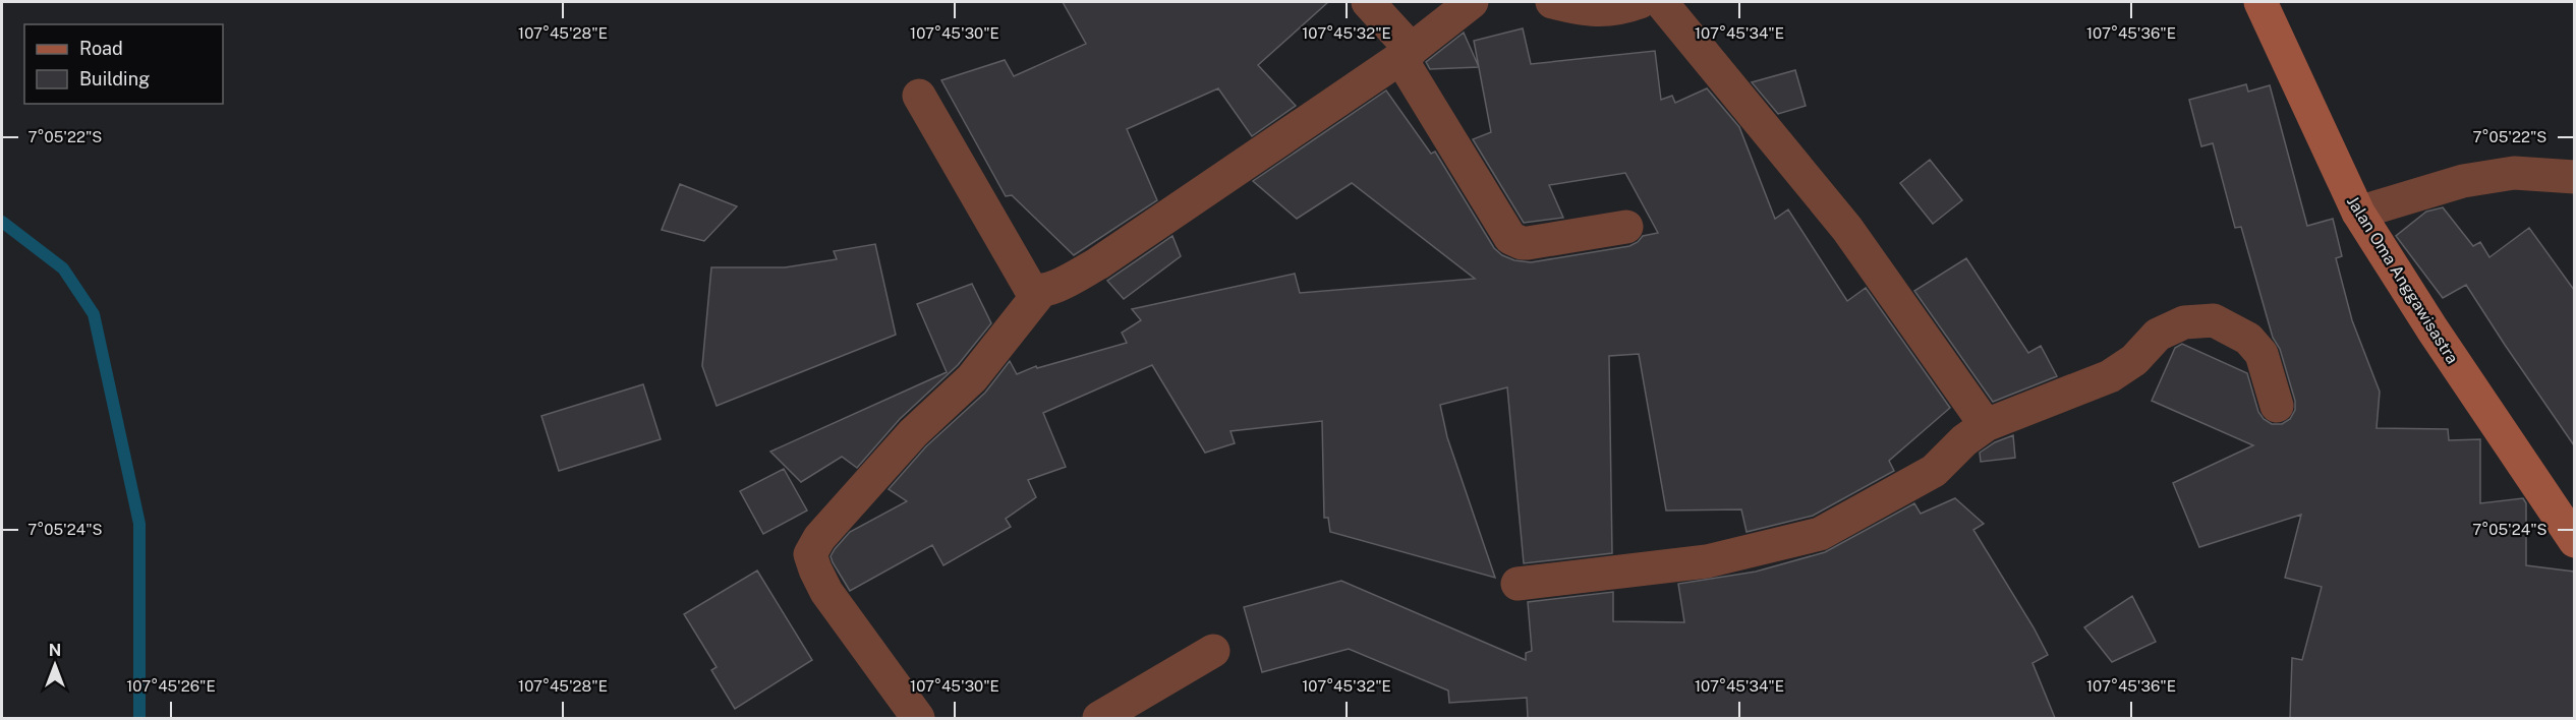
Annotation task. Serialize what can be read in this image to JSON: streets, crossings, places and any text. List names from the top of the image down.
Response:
{
  "streets": {
    "main road": ["Jalan Oma Anggawisastra"]
  },
  "legend": ["Road", "Building"],
  "north": "top",
  "coordinates": [
    "107°45'28\"E",
    "107°45'30\"E",
    "107°45'32\"E",
    "107°45'34\"E",
    "107°45'36\"E",
    "7°05'22\"S",
    "7°05'24\"S",
    "107°45'26\"E"
  ]
}
